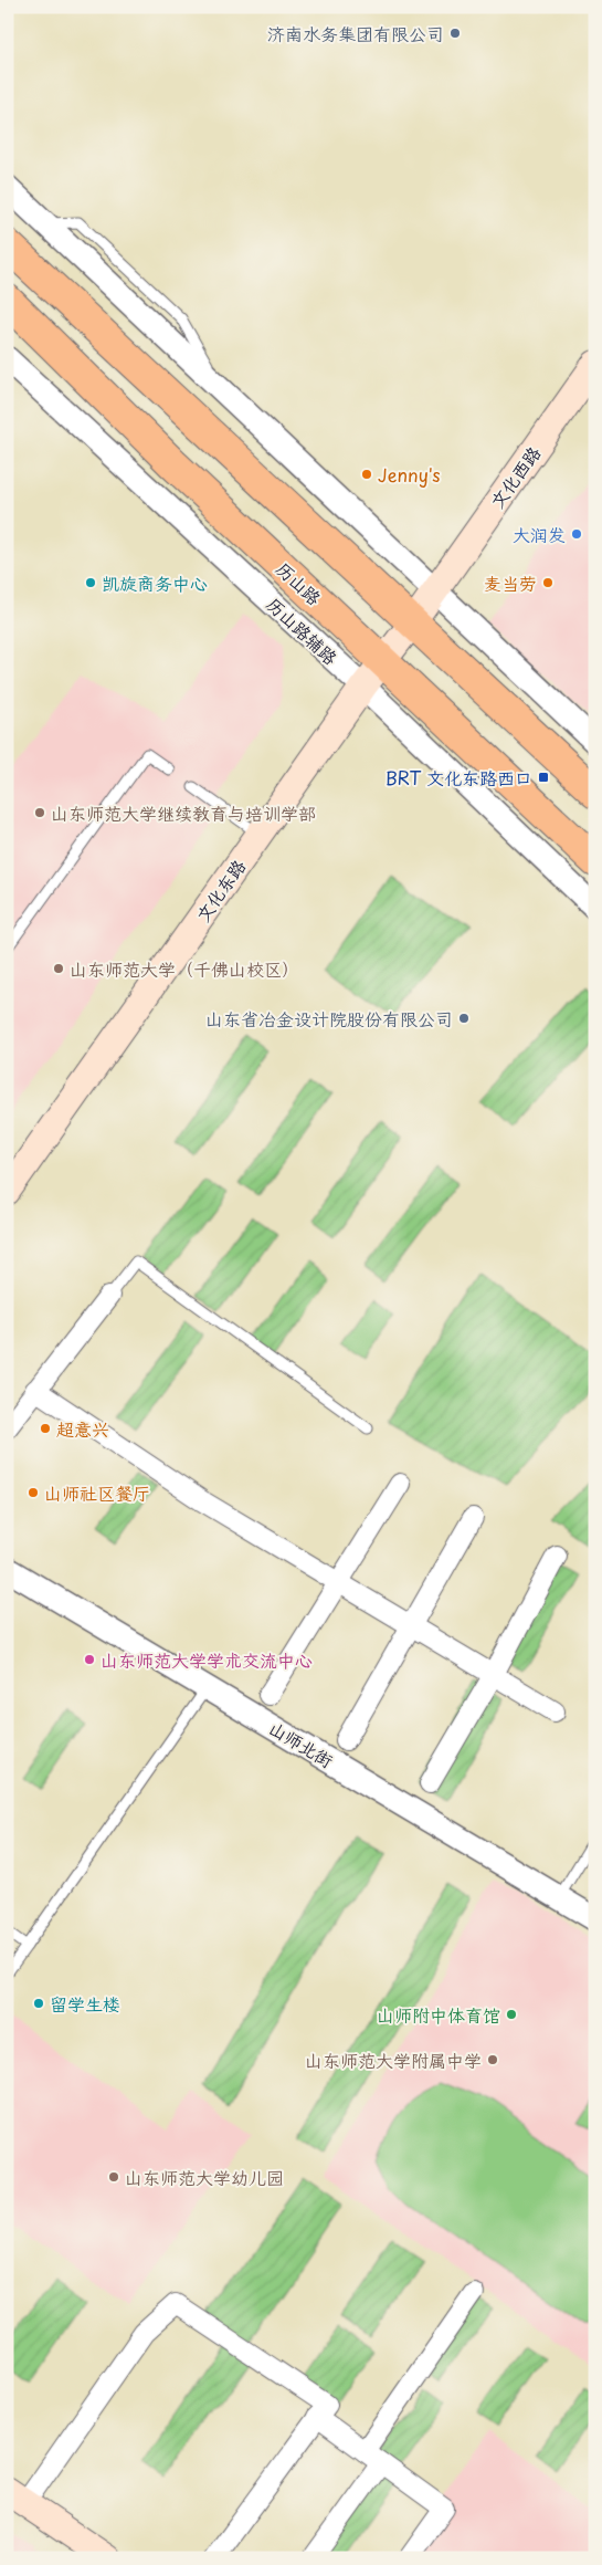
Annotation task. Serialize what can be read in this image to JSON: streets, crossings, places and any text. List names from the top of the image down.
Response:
{
  "streets": {
    "main road": ["文化西路", "历山路", "文化东路"],
    "street": ["历山路辅路", "山师北街"]
  },
  "crossings": [
    ["文化西路", "文化东路"],
    ["历山路", "文化东路"],
    ["历山路辅路", "文化东路"]
  ],
  "places": {
    "other": [
      "济南水务集团有限公司",
      "Jenny's",
      "大润发",
      "凯旋商务中心",
      "麦当劳",
      "山东师范大学继续教育与培训学部",
      "山东师范大学（千佛山校区）",
      "山东省冶金设计院股份有限公司",
      "超意兴",
      "山师社区餐厅",
      "山东师范大学学术交流中心",
      "留学生楼",
      "山师附中体育馆",
      "山东师范大学附属中学",
      "山东师范大学幼儿园"
    ],
    "transit": ["BRT 文化东路西口"]
  }
}
